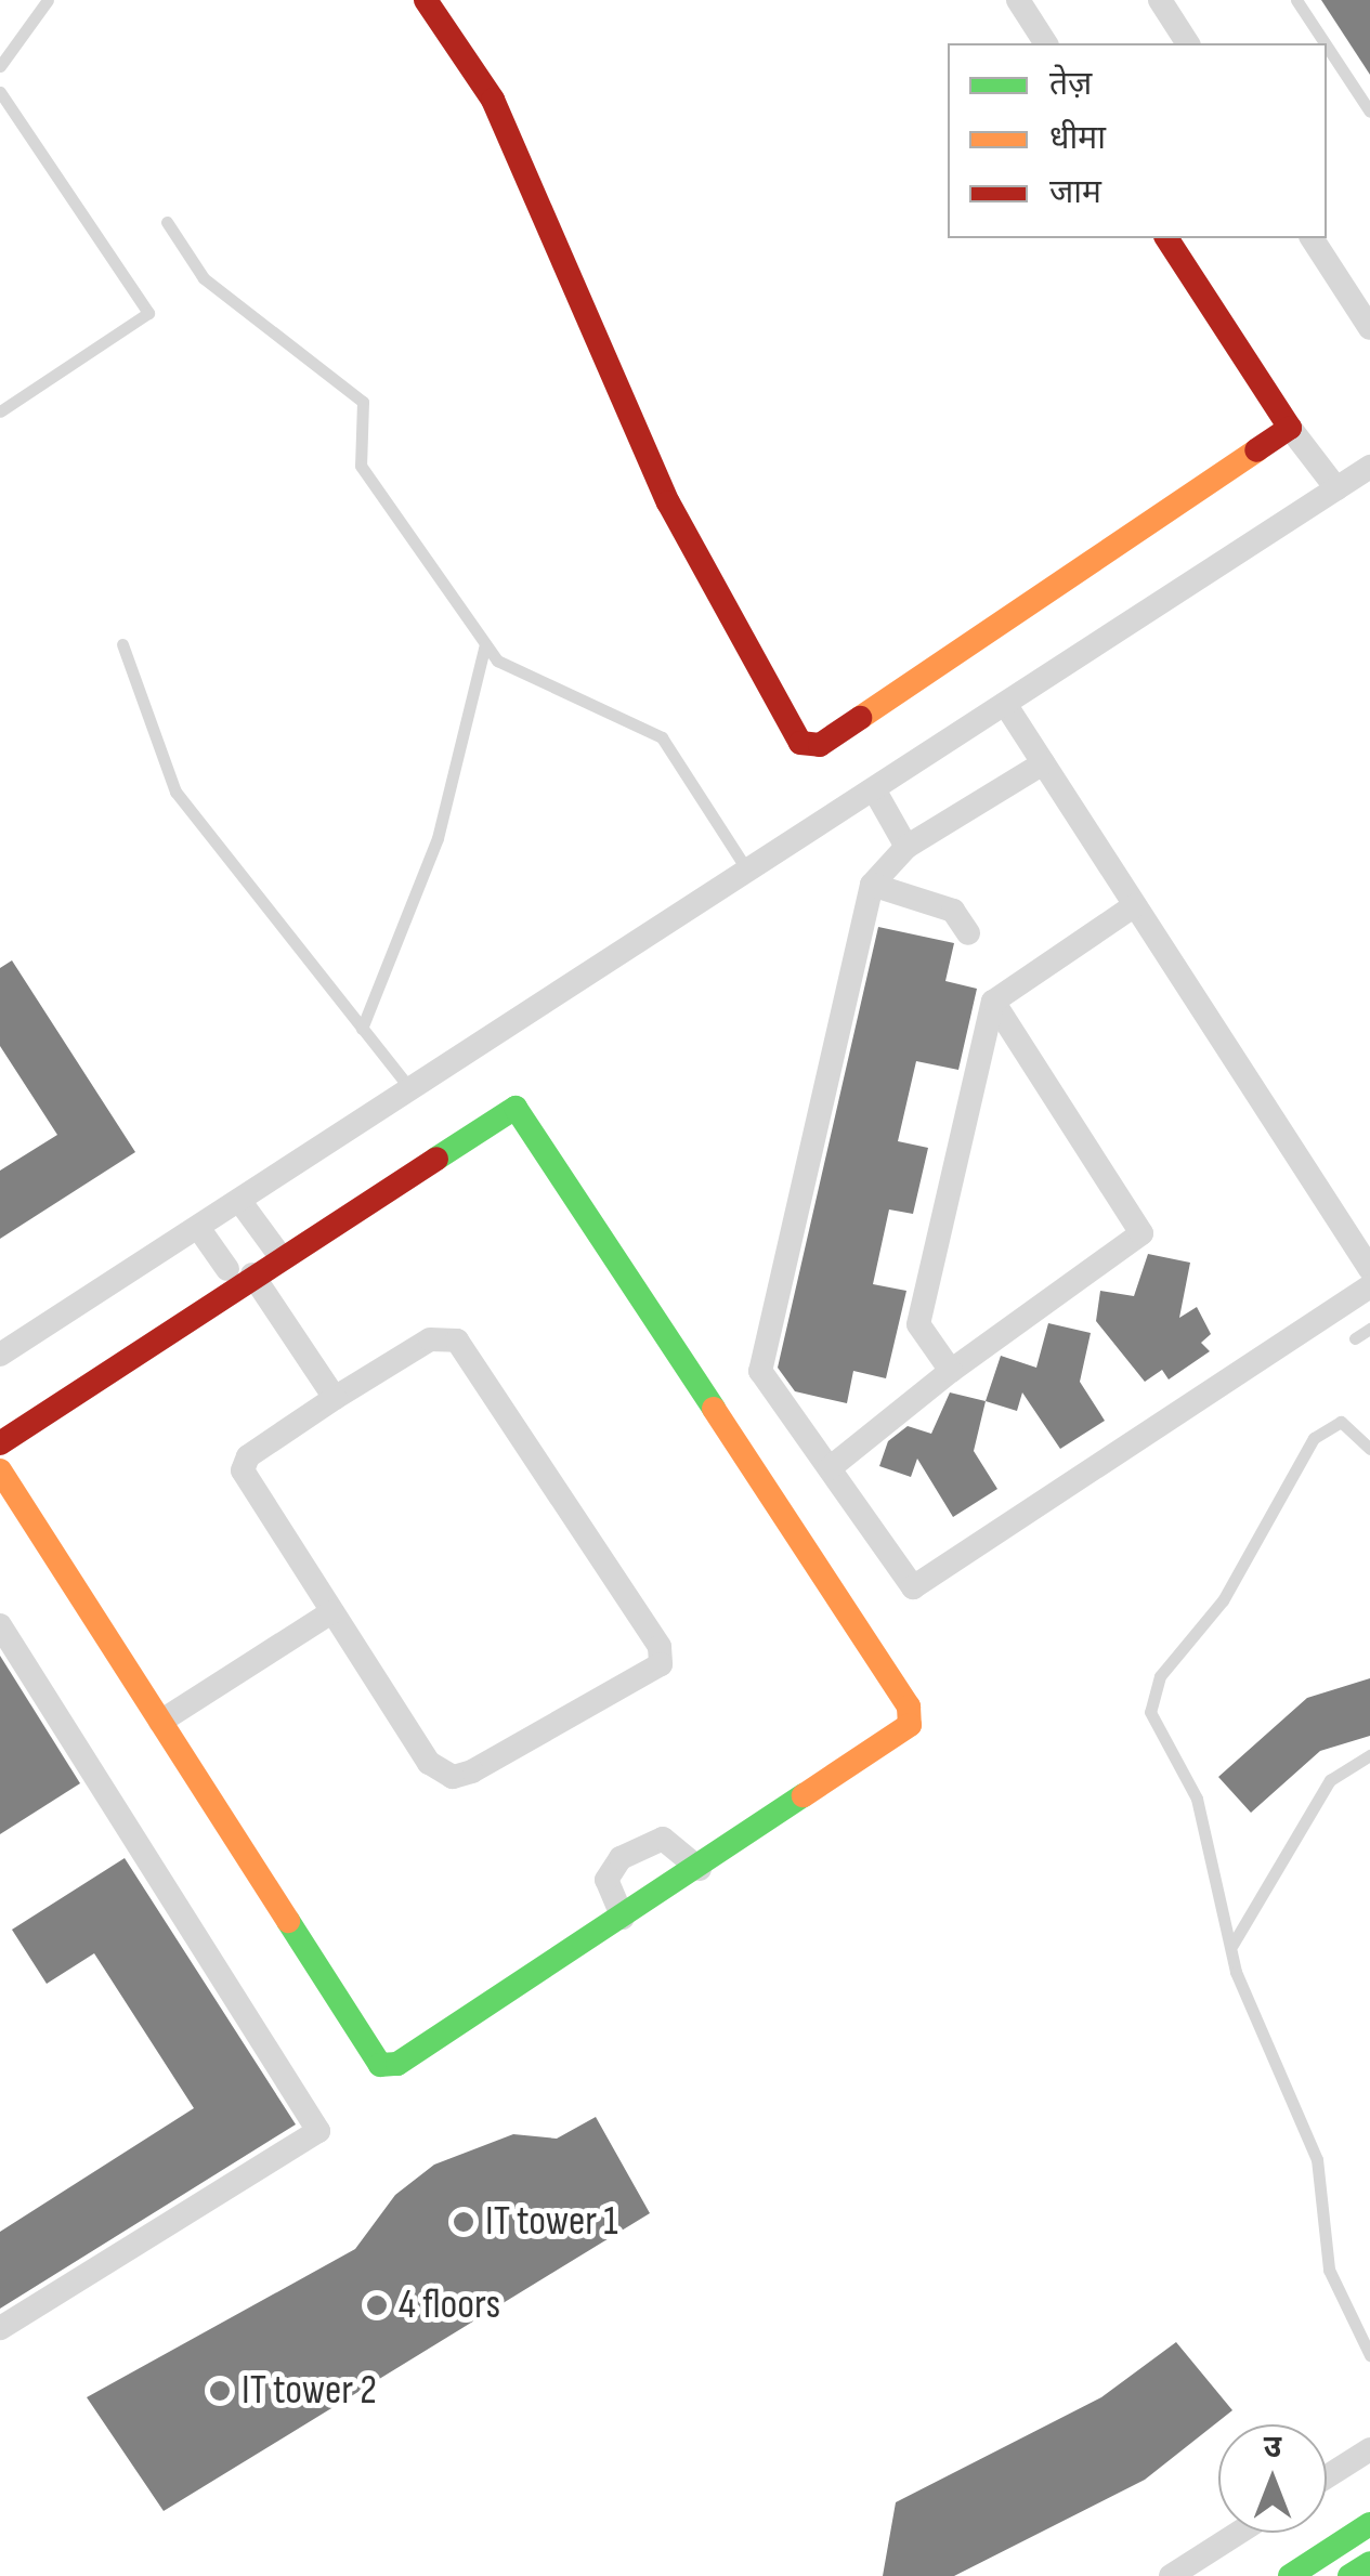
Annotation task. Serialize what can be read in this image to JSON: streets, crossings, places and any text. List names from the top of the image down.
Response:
{
  "places": ["IT tower 1", "4 floors", "IT tower 2"],
  "legend": ["तेज़", "धीमा", "जाम"],
  "north": "top"
}
